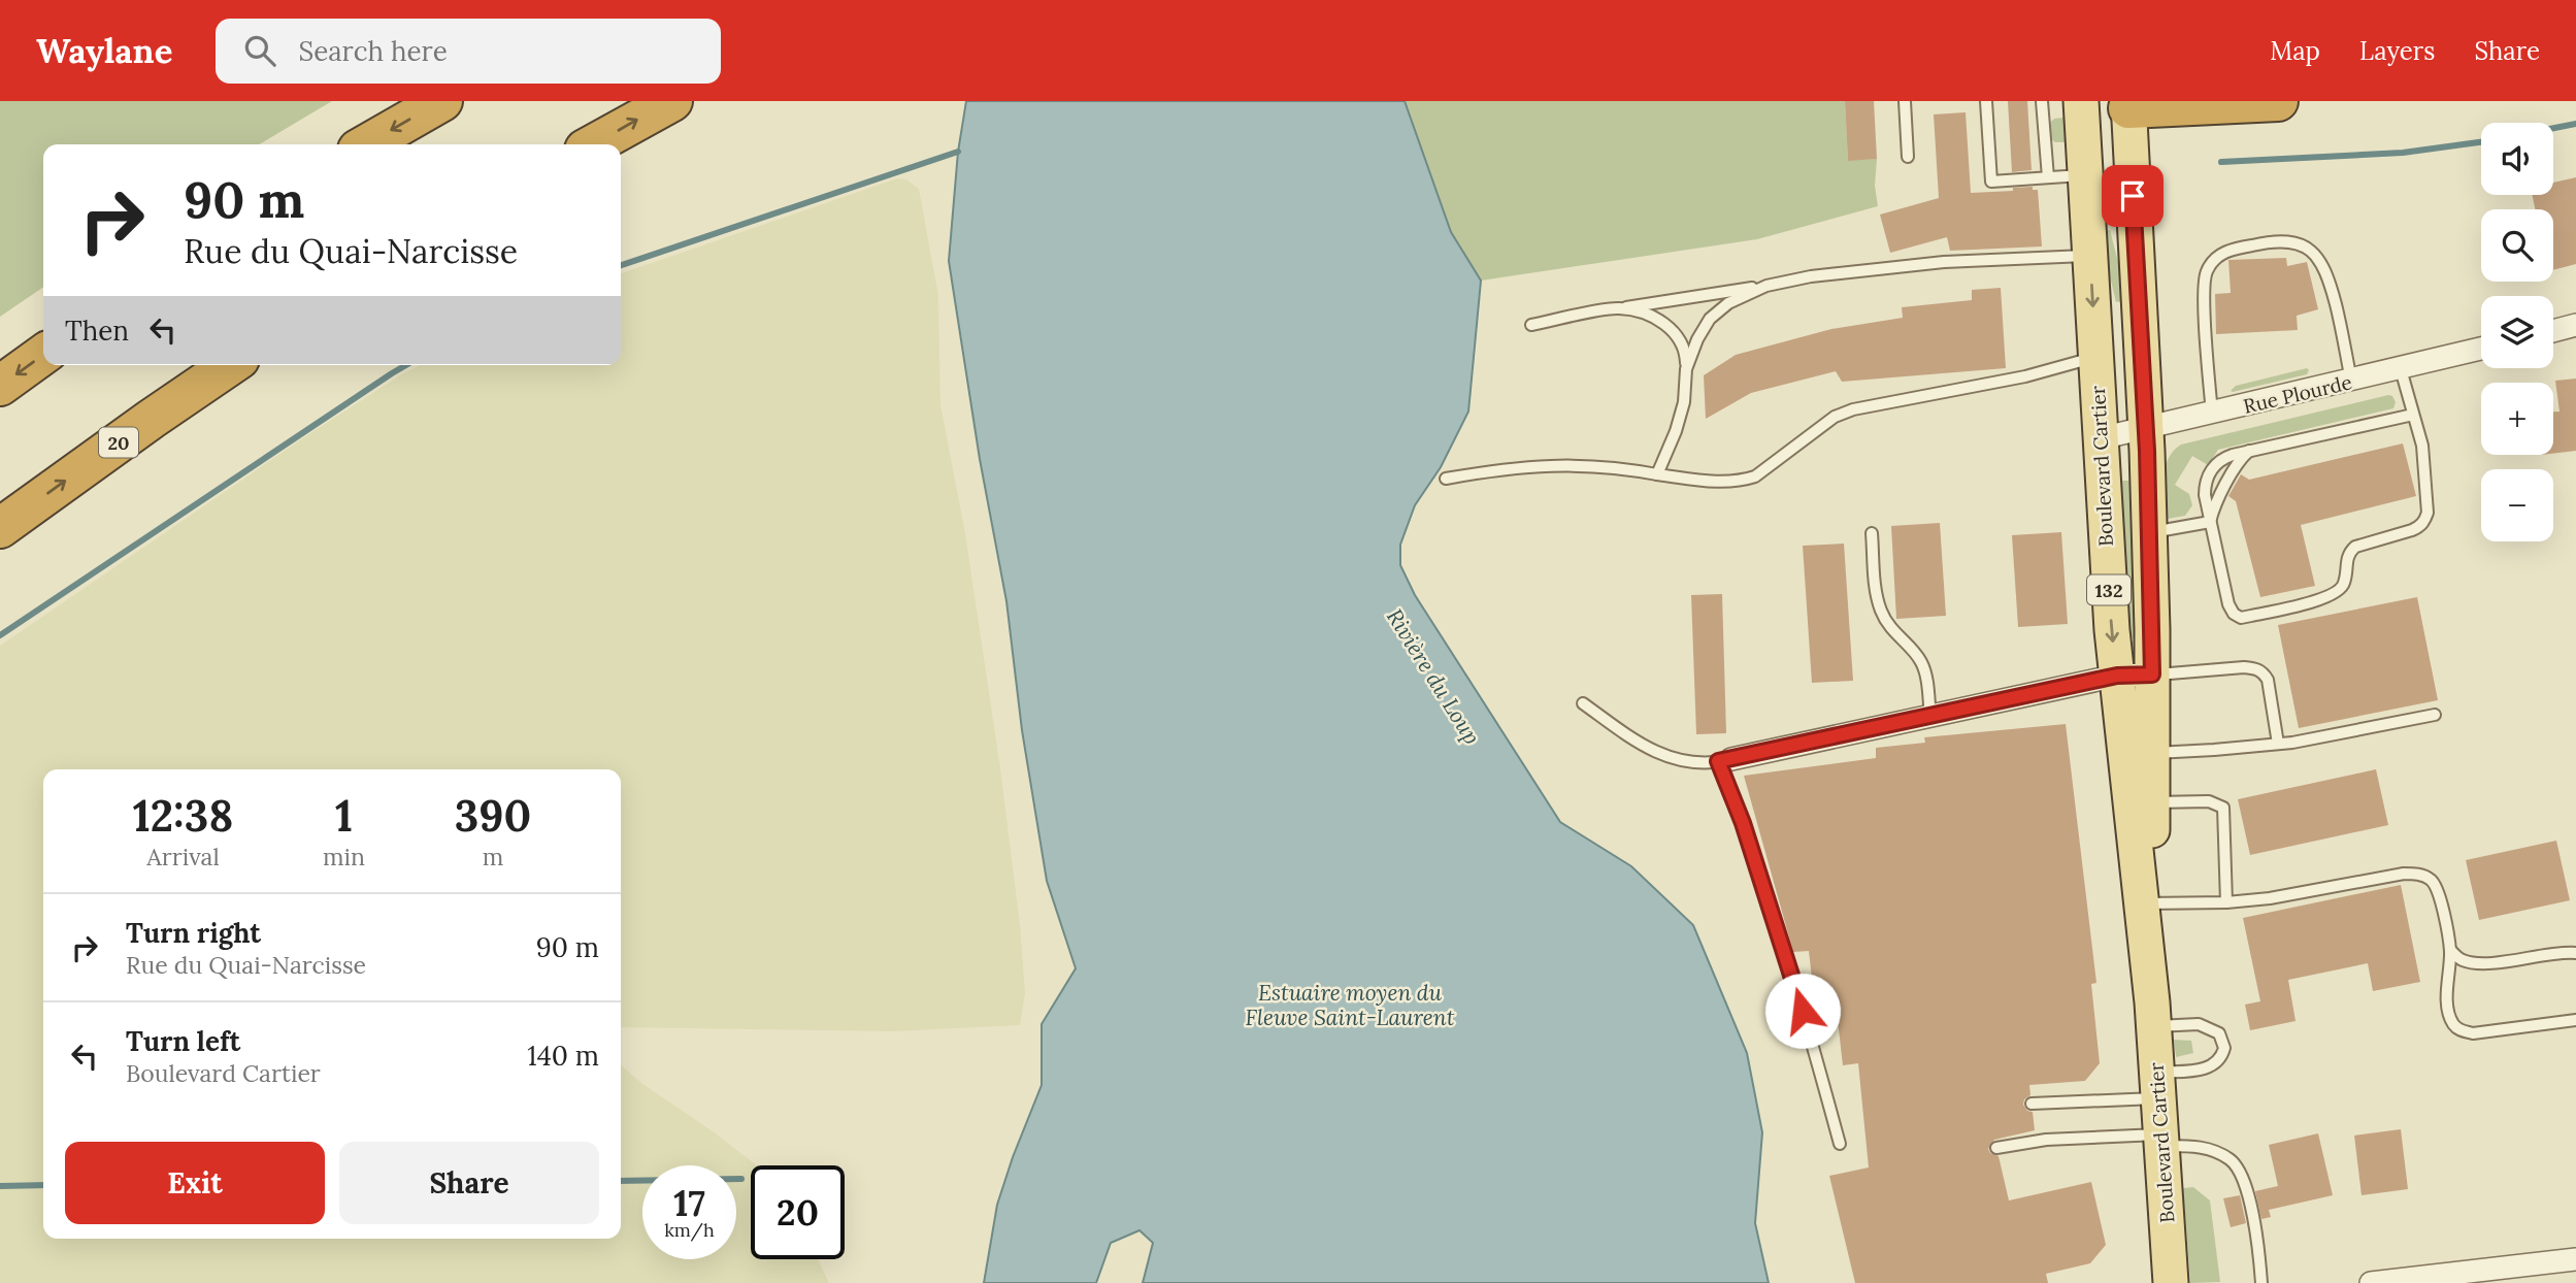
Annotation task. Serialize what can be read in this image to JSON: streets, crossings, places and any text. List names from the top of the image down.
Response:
{
  "streets": {
    "highway": ["20"],
    "main road": ["Boulevard Cartier", "132"],
    "street": ["Rue Plourde"]
  },
  "crossings": [
    ["Rue Plourde", "Boulevard Cartier"]
  ],
  "water": ["Rivière du Loup", "Estuaire moyen du Fleuve Saint-Laurent"],
  "page": {
    "header": "Waylane",
    "search": "Search here",
    "nav": ["Map", "Layers", "Share"],
    "map_buttons": ["+", "−"],
    "turn": ["90 m", "Rue du Quai-Narcisse"],
    "then": "Then",
    "eta": [
      "12:38",
      "Arrival",
      "1",
      "min",
      "390",
      "m"
    ],
    "list": [
      {
        "name": "Turn right",
        "note": "Rue du Quai-Narcisse",
        "value": "90 m"
      },
      {
        "name": "Turn left",
        "note": "Boulevard Cartier",
        "value": "140 m"
      }
    ],
    "buttons": ["Exit", "Share"],
    "speed": "17 km/h",
    "limit": "20"
  }
}
